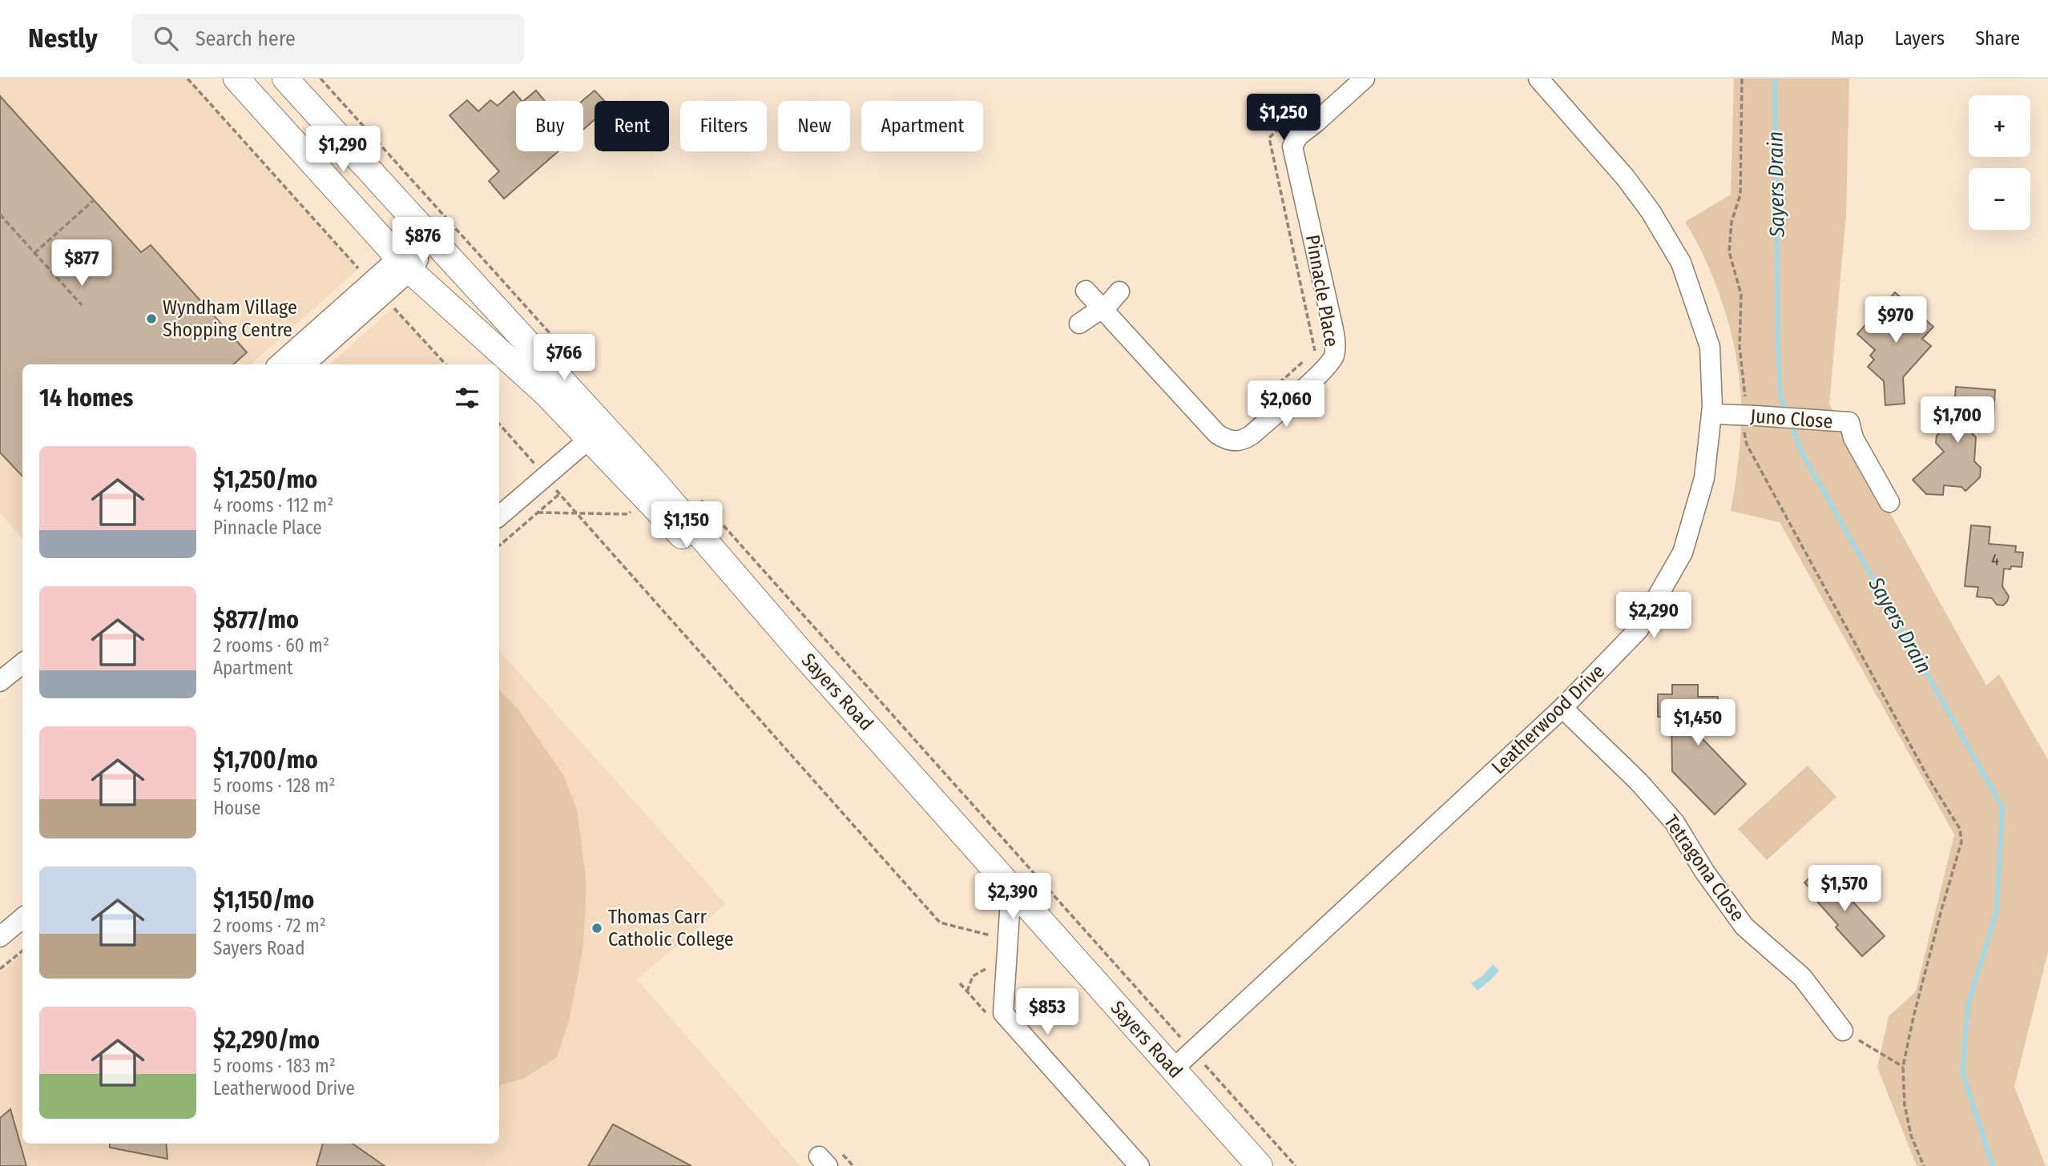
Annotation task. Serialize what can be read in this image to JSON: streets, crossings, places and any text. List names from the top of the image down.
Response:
{
  "streets": {
    "main road": ["Sayers Road"],
    "street": [
      "Pinnacle Place",
      "Juno Close",
      "Leatherwood Drive",
      "Tetragona Close"
    ]
  },
  "crossings": [
    ["Juno Close", "Leatherwood Drive"],
    ["Sayers Road", "Leatherwood Drive"],
    ["Leatherwood Drive", "Tetragona Close"]
  ],
  "water": ["Sayers Drain"],
  "places": ["Wyndham Village Shopping Centre", "Thomas Carr Catholic College"],
  "house_numbers": ["4"],
  "page": {
    "header": "Nestly",
    "search": "Search here",
    "nav": ["Map", "Layers", "Share"],
    "price": [
      "$1,250",
      "$1,290",
      "$876",
      "$877",
      "$970",
      "$766",
      "$2,060",
      "$1,700",
      "$1,150",
      "$2,290",
      "$1,450",
      "$1,570",
      "$2,390",
      "$853"
    ],
    "map_buttons": ["+", "−"],
    "chip": [
      "Buy",
      "Rent",
      "Filters",
      "New",
      "Apartment"
    ],
    "heading": "14 homes",
    "list": [
      {
        "name": "$1,250/mo",
        "note": "4 rooms · 112 m² · Pinnacle Place"
      },
      {
        "name": "$877/mo",
        "note": "2 rooms · 60 m² · Apartment"
      },
      {
        "name": "$1,700/mo",
        "note": "5 rooms · 128 m² · House"
      },
      {
        "name": "$1,150/mo",
        "note": "2 rooms · 72 m² · Sayers Road"
      },
      {
        "name": "$2,290/mo",
        "note": "5 rooms · 183 m² · Leatherwood Drive"
      }
    ]
  }
}
